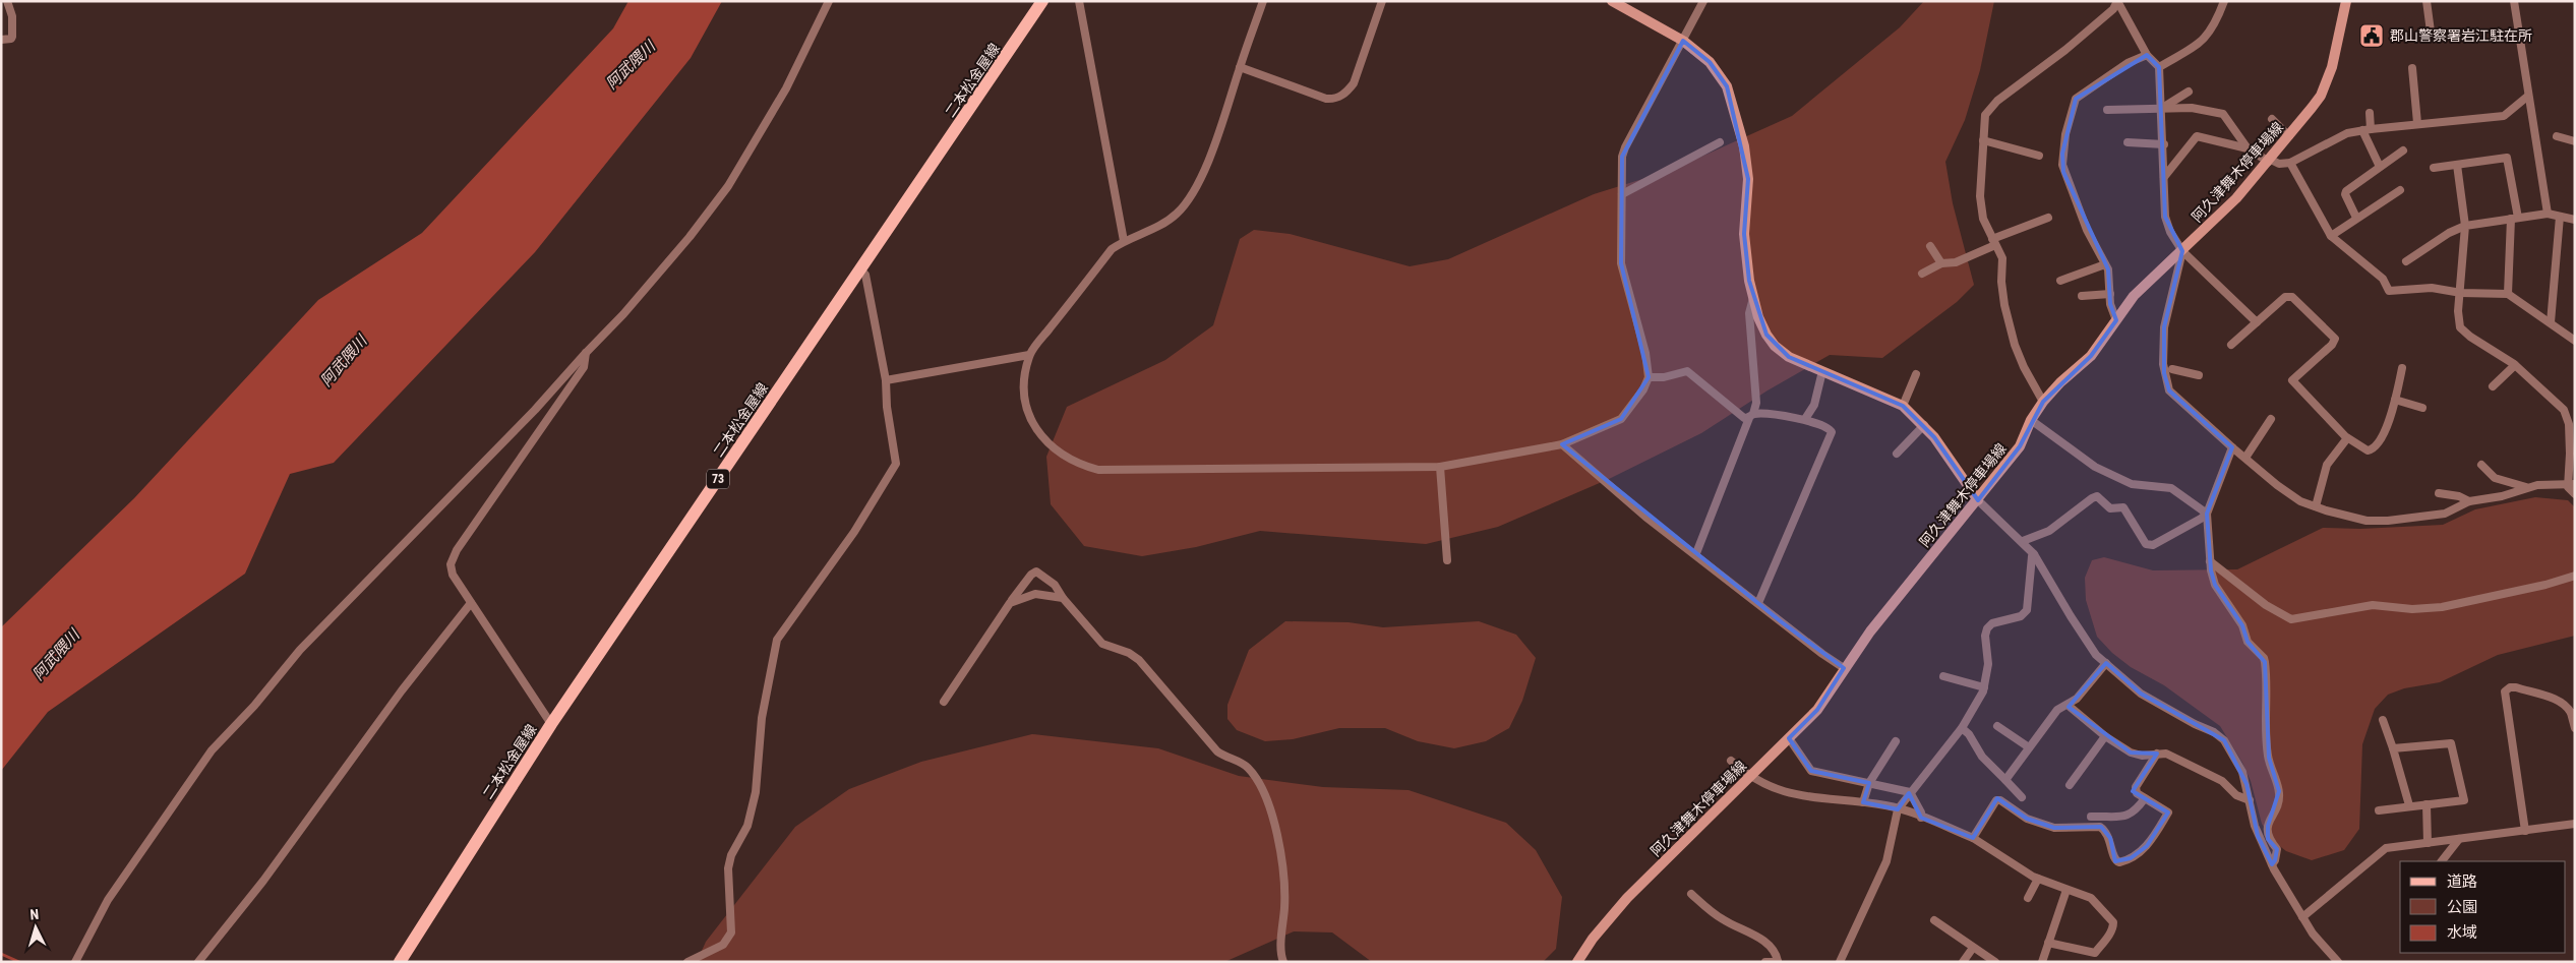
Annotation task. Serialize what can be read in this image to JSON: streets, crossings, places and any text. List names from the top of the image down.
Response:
{
  "streets": {
    "main road": ["二本松金屋線", "阿久津舞木停車場線", "73"]
  },
  "water": ["阿武隈川"],
  "places": {
    "public building": ["郡山警察署岩江駐在所"]
  },
  "legend": ["道路", "公園", "水域"],
  "north": "top"
}
